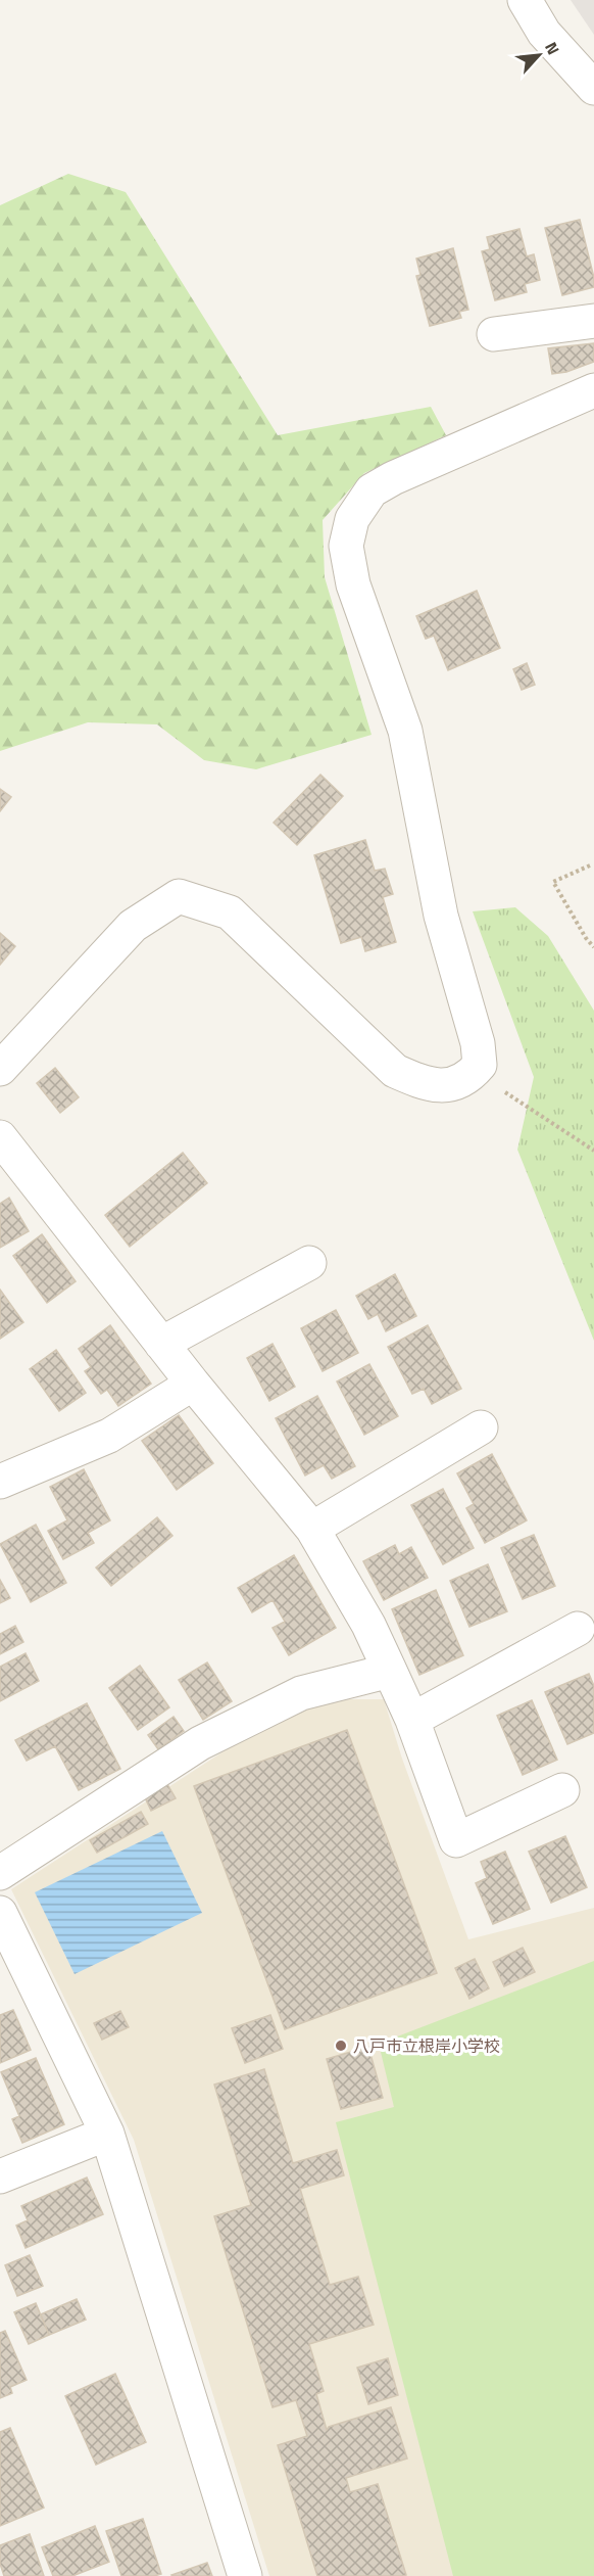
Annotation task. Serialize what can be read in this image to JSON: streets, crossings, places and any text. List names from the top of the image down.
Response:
{
  "places": ["八戸市立根岸小学校"],
  "north": "top right"
}
